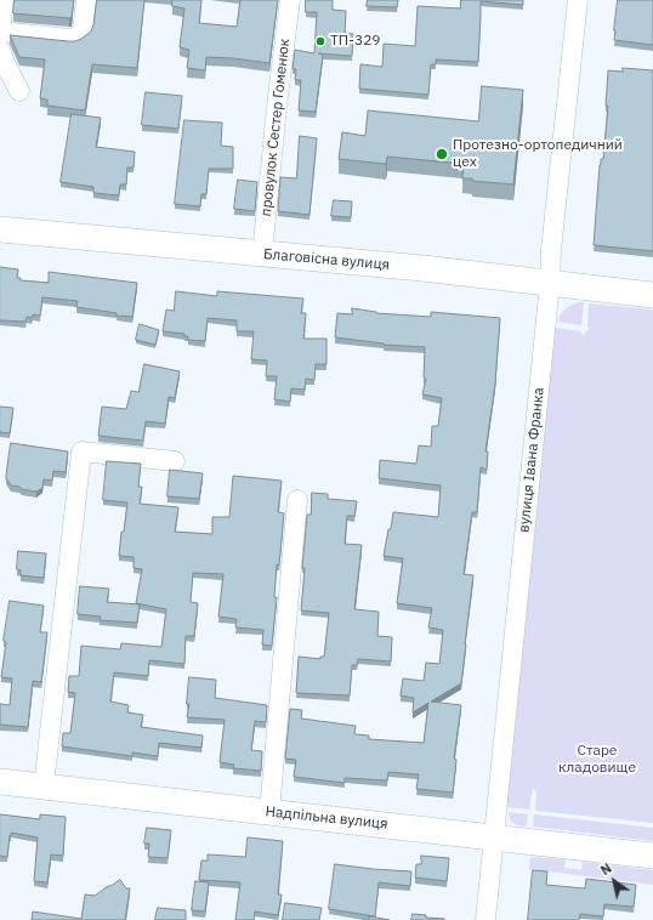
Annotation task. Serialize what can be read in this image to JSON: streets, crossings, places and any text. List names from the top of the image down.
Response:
{
  "streets": {
    "main road": ["Благовісна вулиця", "Надпільна вулиця"],
    "street": ["провулок Сестер Гоменюк", "вулиця Івана Франка"]
  },
  "crossings": [
    ["провулок Сестер Гоменюк", "Благовісна вулиця"],
    ["Благовісна вулиця", "вулиця Івана Франка"],
    ["вулиця Івана Франка", "Надпільна вулиця"]
  ],
  "parks": ["Старе кладовище"],
  "places": ["ТП-329", "Протезно-ортопедичний цех"],
  "north": "top left"
}
